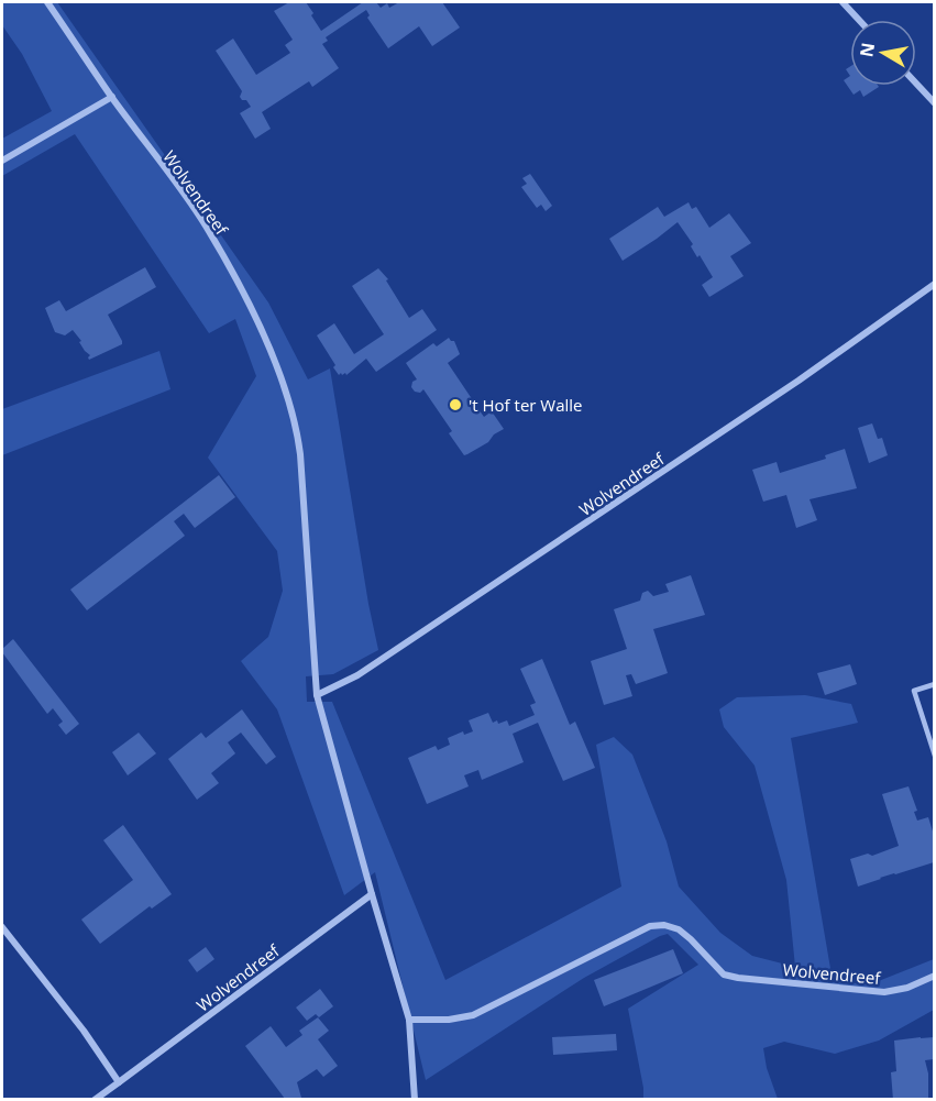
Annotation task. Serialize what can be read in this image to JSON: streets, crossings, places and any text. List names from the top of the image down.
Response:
{
  "streets": {
    "street": ["Wolvendreef"]
  },
  "places": ["'t Hof ter Walle"],
  "north": "left"
}
